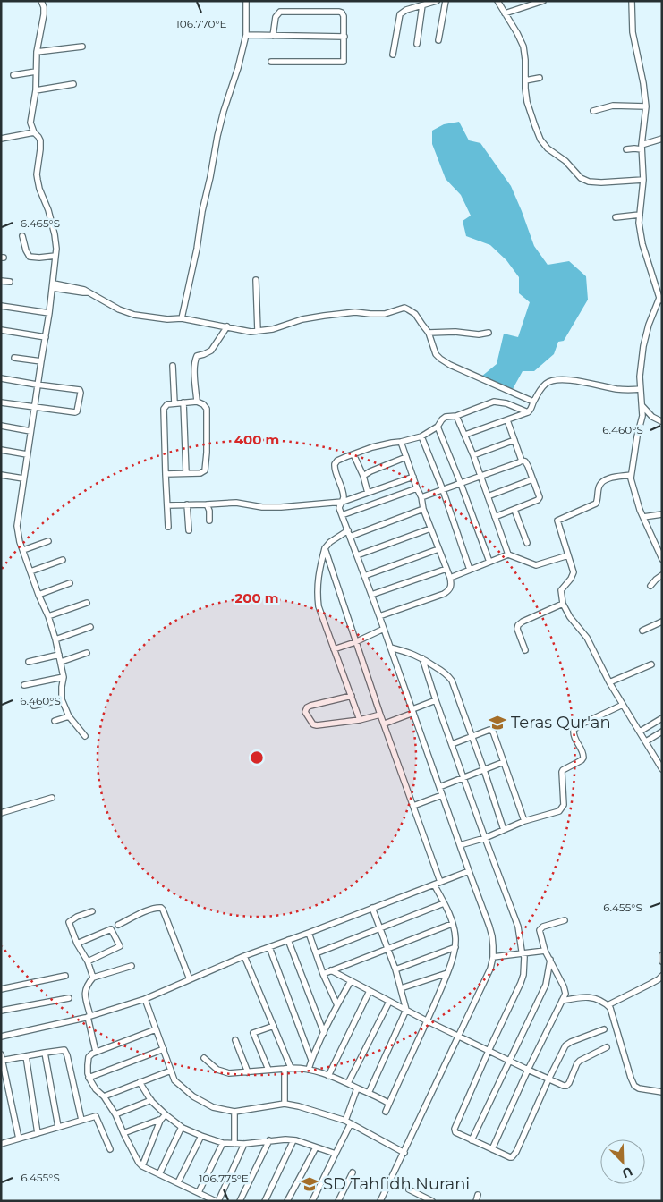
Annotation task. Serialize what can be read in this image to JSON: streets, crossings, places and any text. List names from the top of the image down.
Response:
{
  "places": {
    "school or university": ["Teras Qur'an", "SD Tahfidh Nurani"]
  },
  "north": "bottom right",
  "coordinates": [
    "106.770°E",
    "6.465°S",
    "6.460°S",
    "6.455°S",
    "106.775°E"
  ],
  "rings": ["400 m", "200 m"]
}
